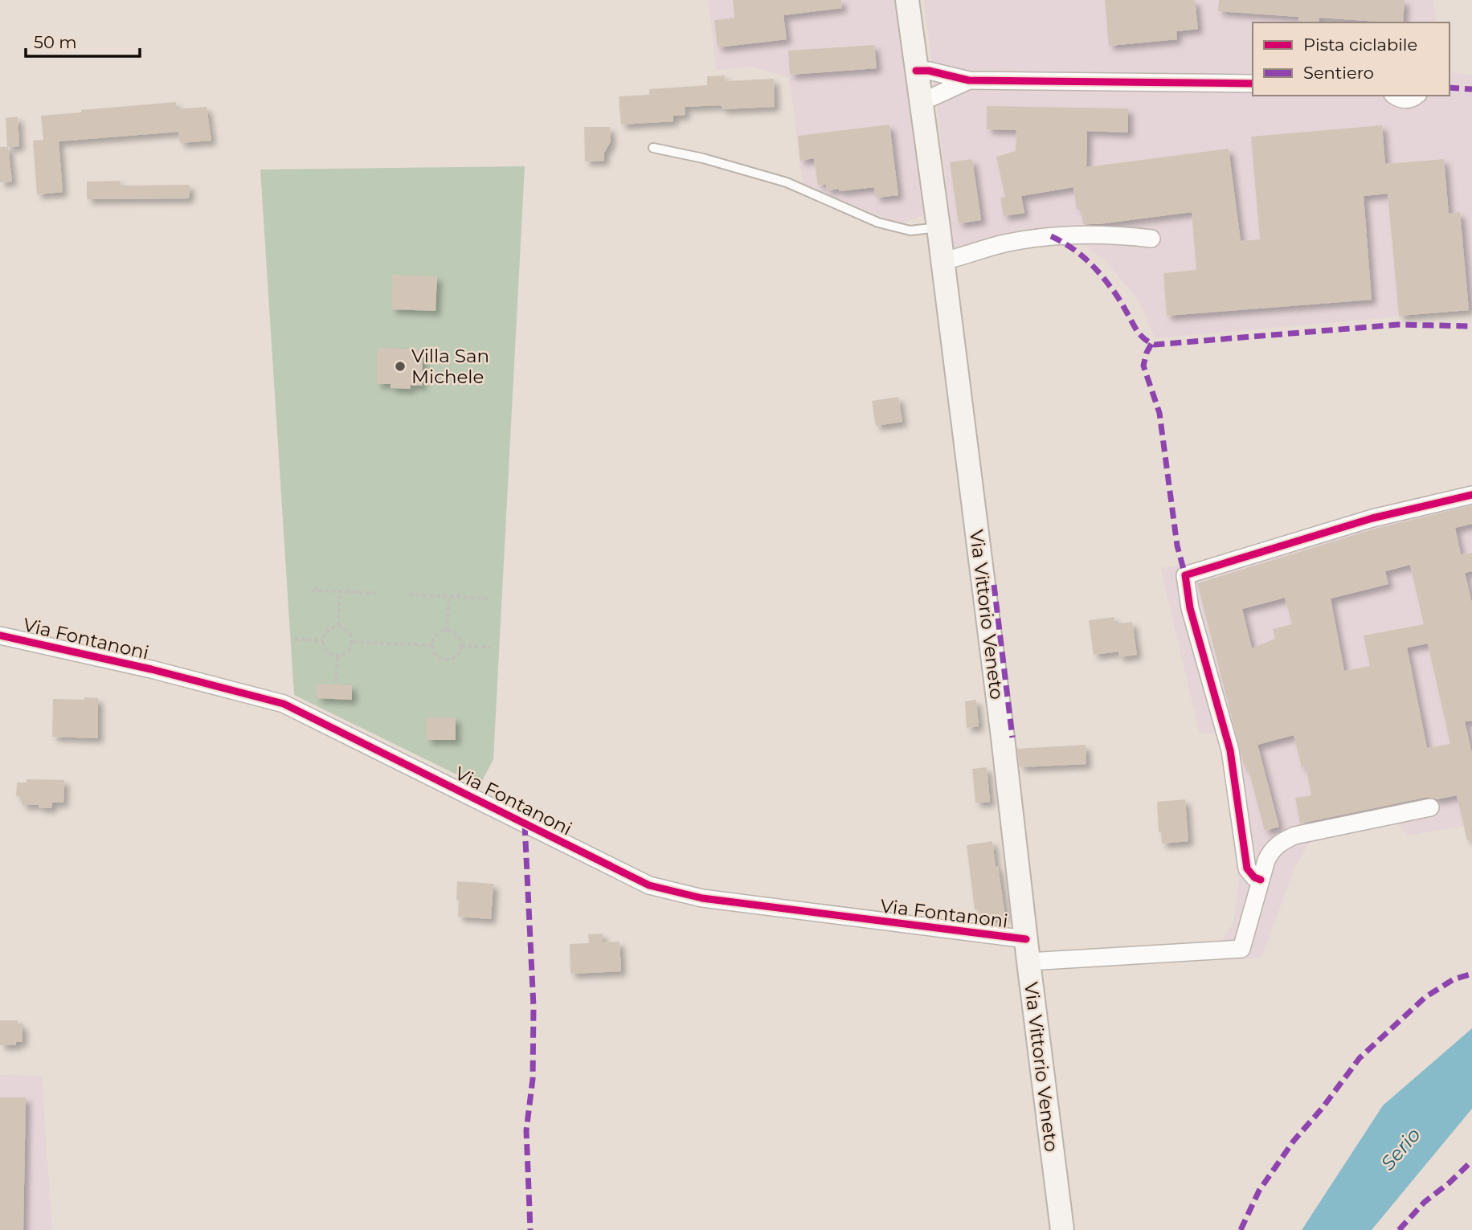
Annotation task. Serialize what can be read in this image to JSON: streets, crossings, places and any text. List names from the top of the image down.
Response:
{
  "streets": {
    "main road": ["Via Vittorio Veneto"],
    "street": ["Via Fontanoni"]
  },
  "crossings": [
    ["Via Vittorio Veneto", "Via Fontanoni"]
  ],
  "water": ["Serio"],
  "places": ["Villa San Michele"],
  "legend": ["Pista ciclabile", "Sentiero"],
  "scale_bar": "50 m"
}
